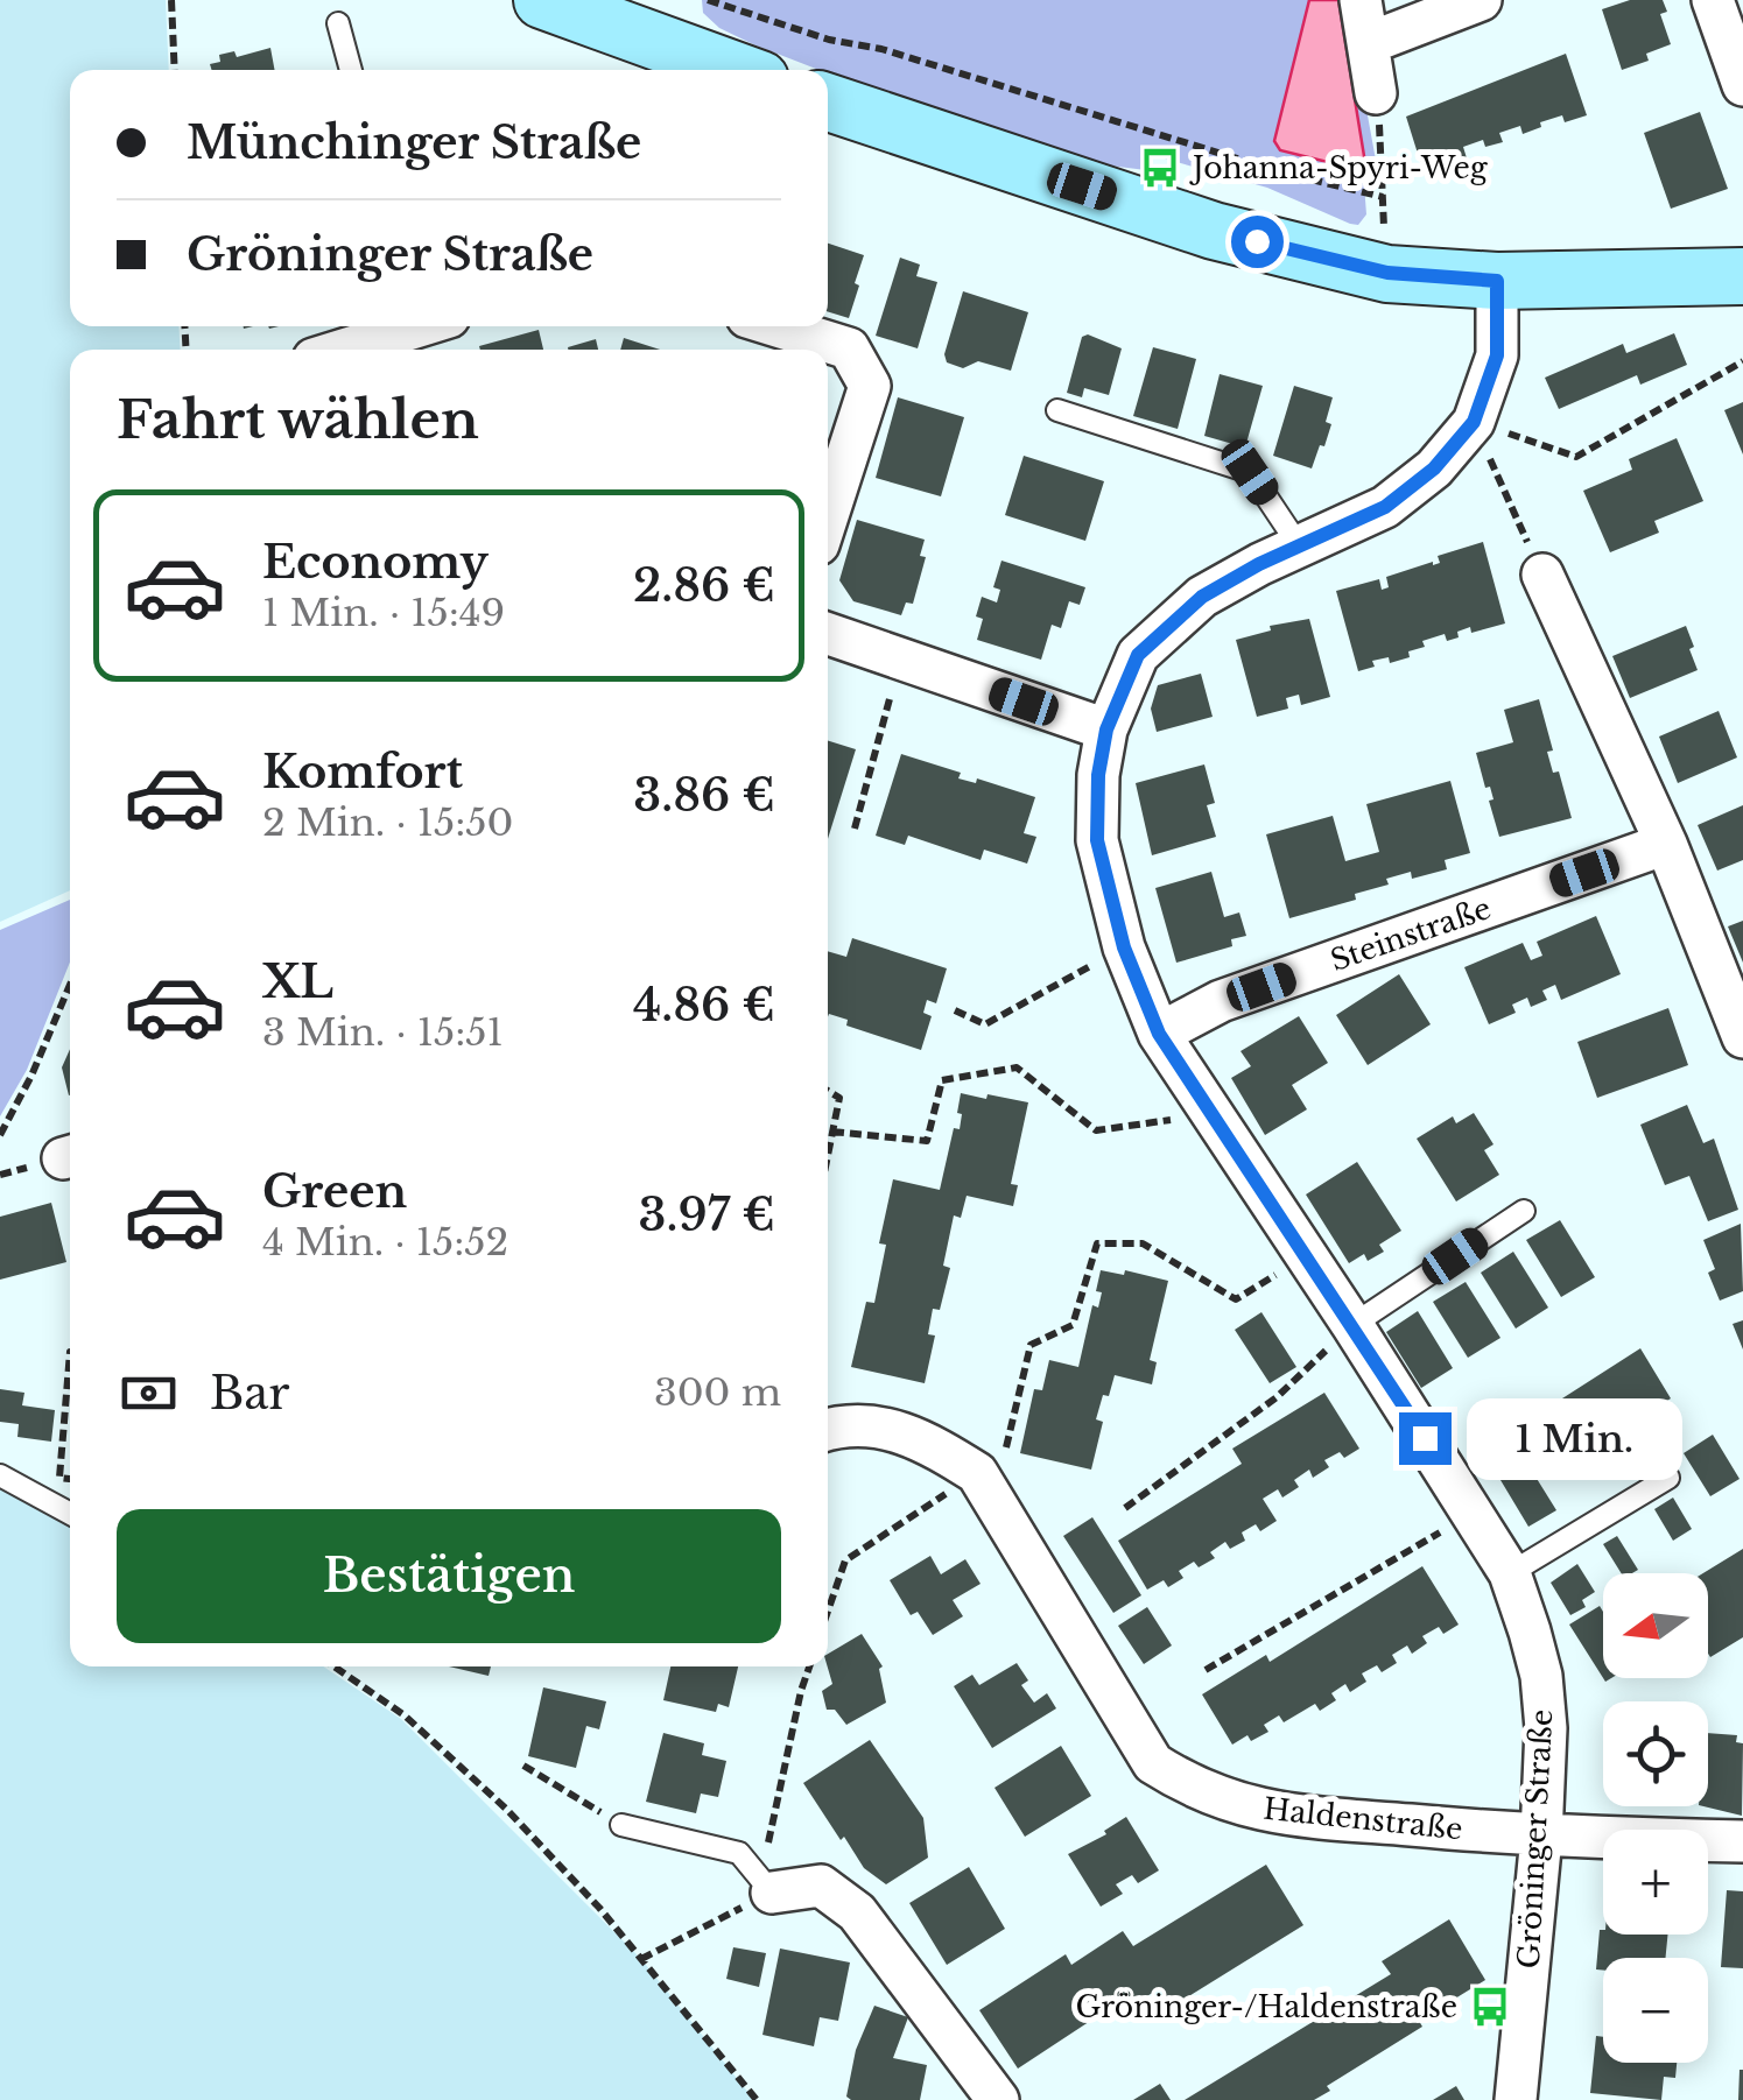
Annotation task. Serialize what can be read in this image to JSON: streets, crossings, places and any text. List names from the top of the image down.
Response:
{
  "streets": {
    "street": ["Steinstraße", "Haldenstraße", "Gröninger Straße"]
  },
  "crossings": [
    ["Steinstraße", "Gröninger Straße"],
    ["Haldenstraße", "Gröninger Straße"]
  ],
  "places": {
    "bus stop": ["Johanna-Spyri-Weg", "Gröninger-/Haldenstraße"]
  },
  "north": "left",
  "page": {
    "banner": ["Münchinger Straße", "Gröninger Straße"],
    "heading": "Fahrt wählen",
    "list": [
      {
        "name": "Economy",
        "note": "1 Min. · 15:49",
        "value": "2.86 €"
      },
      {
        "name": "Komfort",
        "note": "2 Min. · 15:50",
        "value": "3.86 €"
      },
      {
        "name": "XL",
        "note": "3 Min. · 15:51",
        "value": "4.86 €"
      },
      {
        "name": "Green",
        "note": "4 Min. · 15:52",
        "value": "3.97 €"
      }
    ],
    "pay": ["Bar", "300 m"],
    "bubble": "1 Min.",
    "buttons": "Bestätigen",
    "map_buttons": ["+", "−"]
  }
}
